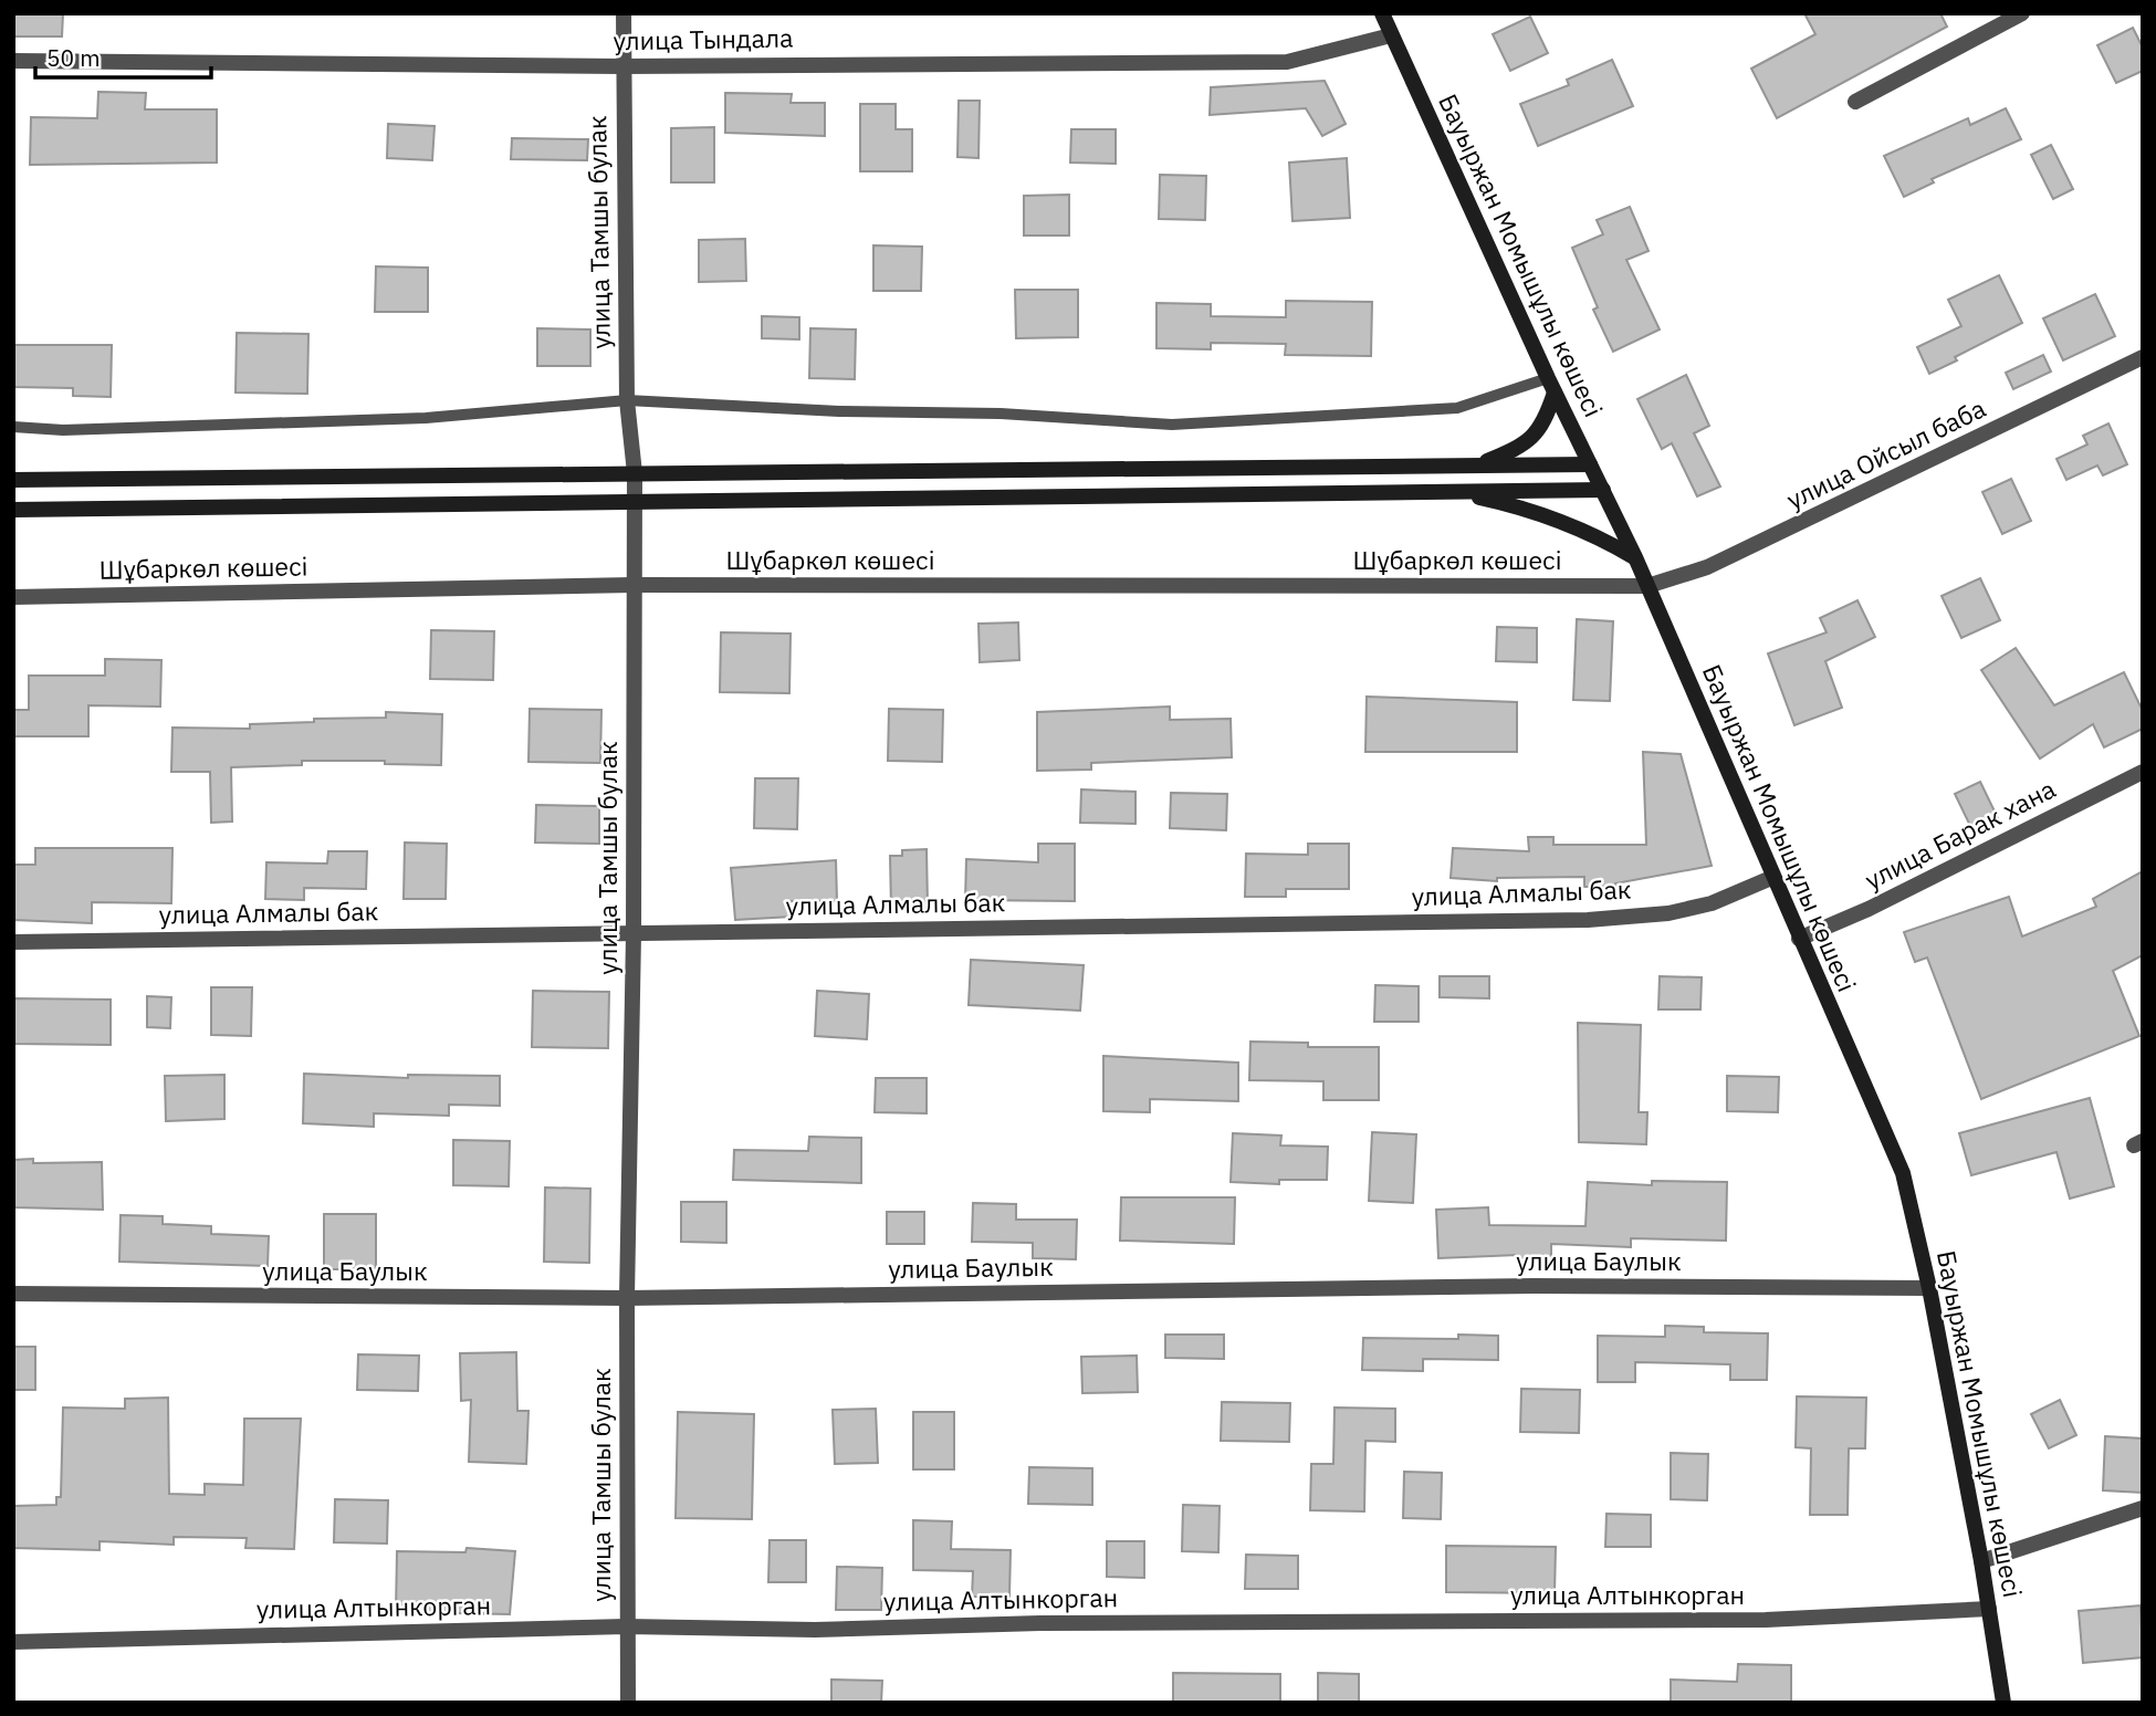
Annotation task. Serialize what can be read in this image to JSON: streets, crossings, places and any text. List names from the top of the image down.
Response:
{
  "streets": {
    "street": [
      "улица Тындала",
      "улица Тамшы булак",
      "Бауыржан Момышұлы көшесі",
      "улица Ойсыл баба",
      "Шұбаркөл көшесі",
      "улица Барак хана",
      "улица Алмалы бак",
      "улица Баулык",
      "улица Алтынкорган"
    ]
  },
  "crossings": [
    ["улица Тындала", "улица Тамшы булак"],
    ["улица Тындала", "Бауыржан Момышұлы көшесі"],
    ["улица Тамшы булак", "Шұбаркөл көшесі"],
    ["улица Тамшы булак", "улица Алмалы бак"],
    ["улица Тамшы булак", "улица Баулык"],
    ["улица Тамшы булак", "улица Алтынкорган"],
    ["Бауыржан Момышұлы көшесі", "улица Ойсыл баба"],
    ["Бауыржан Момышұлы көшесі", "Шұбаркөл көшесі"],
    ["Бауыржан Момышұлы көшесі", "улица Барак хана"],
    ["Бауыржан Момышұлы көшесі", "улица Алмалы бак"],
    ["Бауыржан Момышұлы көшесі", "улица Баулык"],
    ["Бауыржан Момышұлы көшесі", "улица Алтынкорган"],
    ["улица Ойсыл баба", "Шұбаркөл көшесі"]
  ],
  "scale_bar": "50 m"
}
